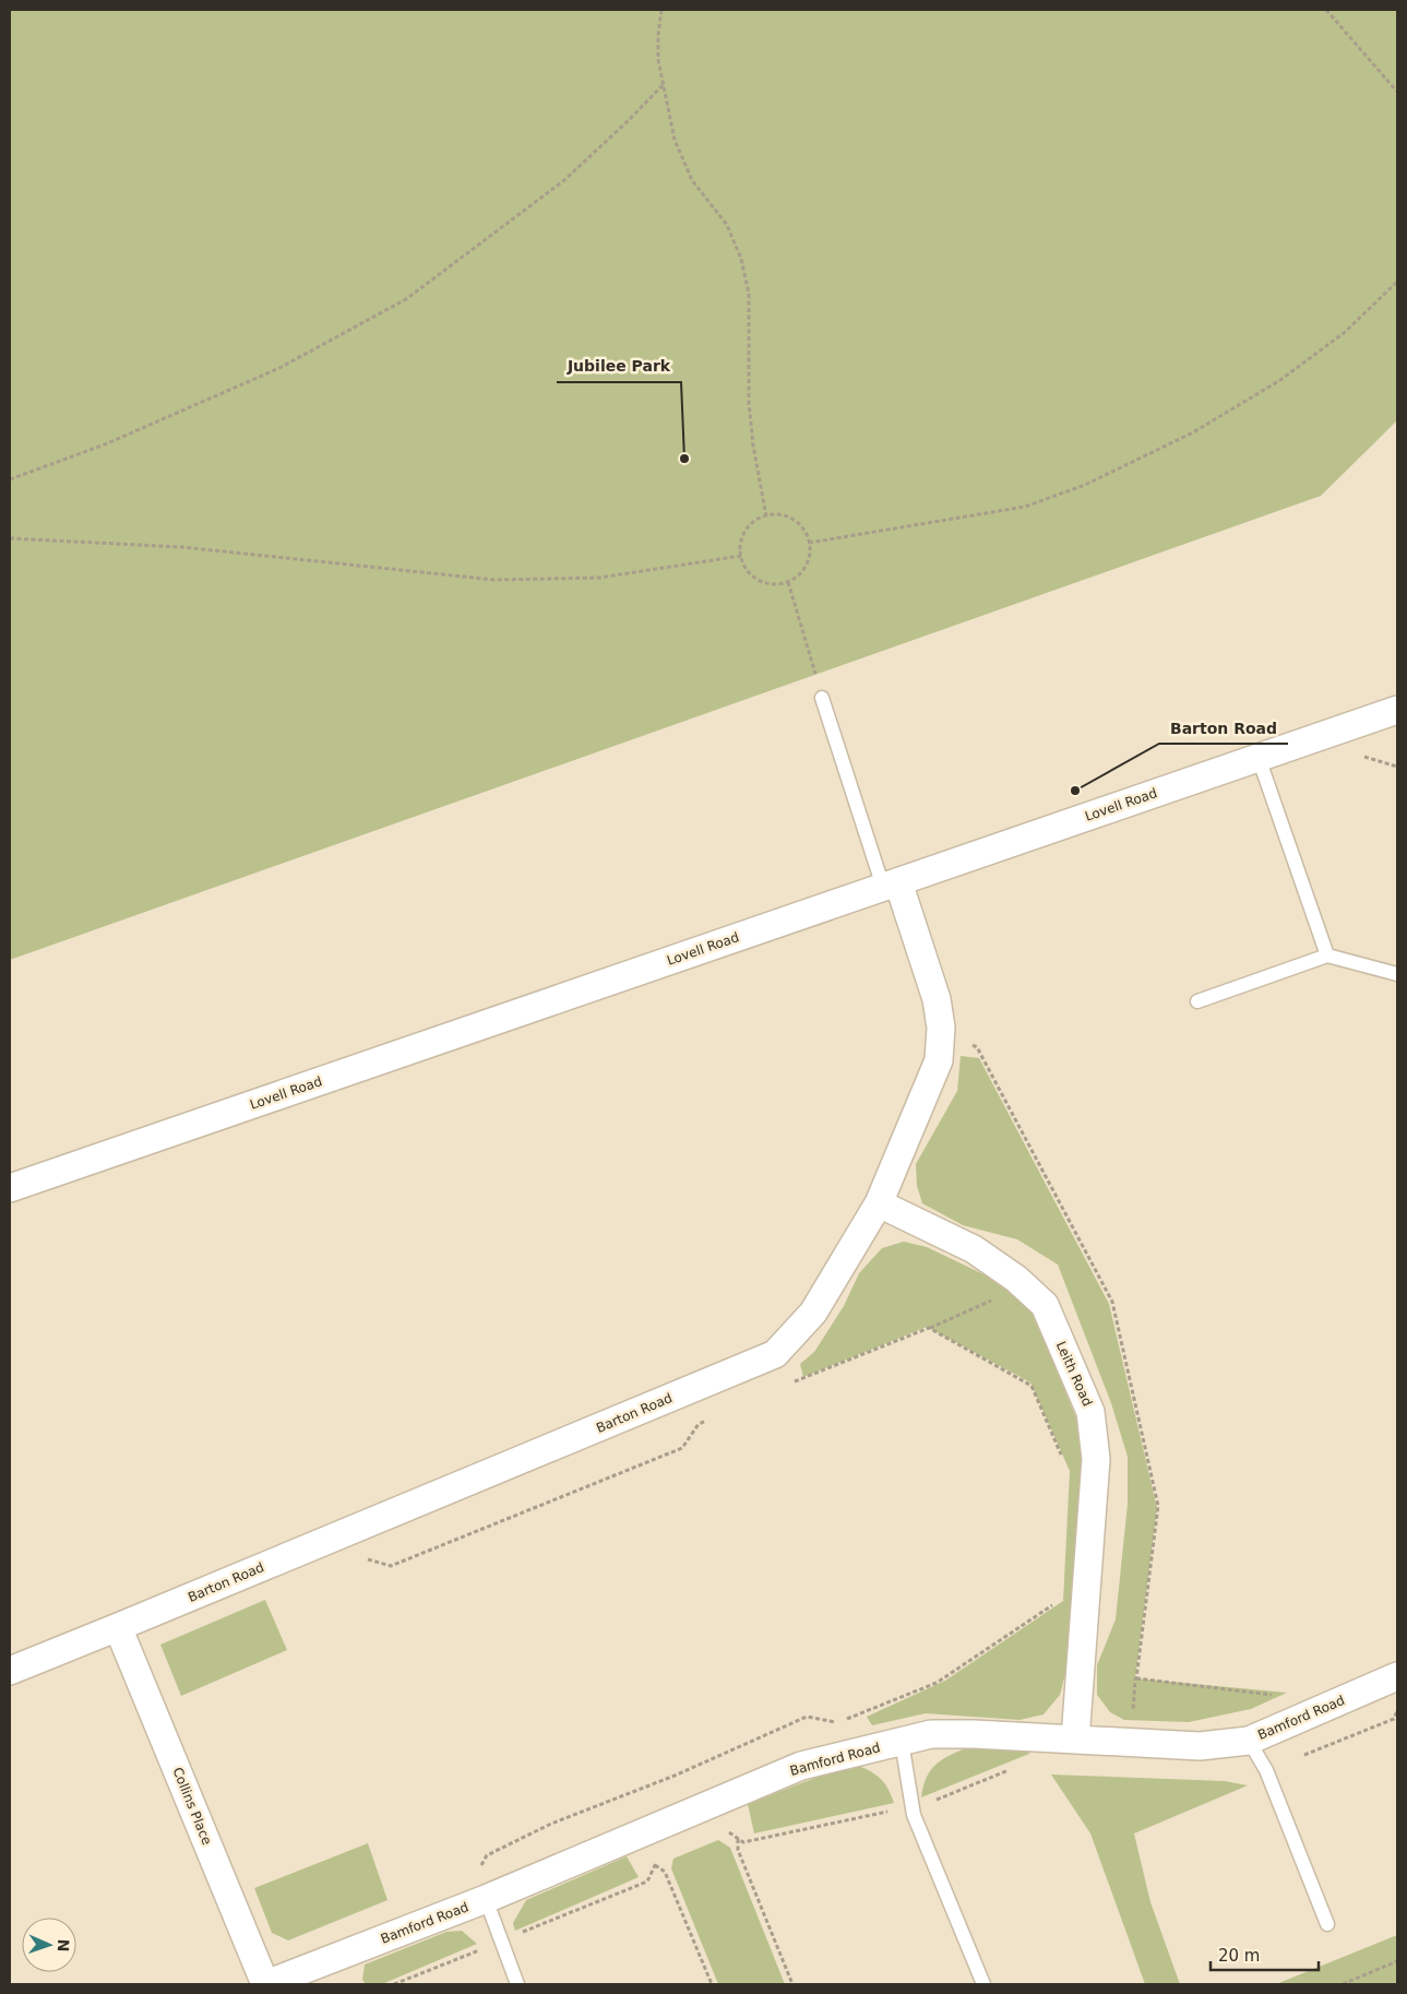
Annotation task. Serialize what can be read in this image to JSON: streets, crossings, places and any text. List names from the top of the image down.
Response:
{
  "streets": {
    "street": [
      "Lovell Road",
      "Leith Road",
      "Barton Road",
      "Bamford Road",
      "Collins Place"
    ]
  },
  "crossings": [
    ["Lovell Road", "Barton Road"],
    ["Leith Road", "Barton Road"],
    ["Leith Road", "Bamford Road"],
    ["Barton Road", "Collins Place"],
    ["Bamford Road", "Collins Place"]
  ],
  "places": ["Jubilee Park", "Barton Road"],
  "scale_bar": "20 m",
  "north": "right"
}
